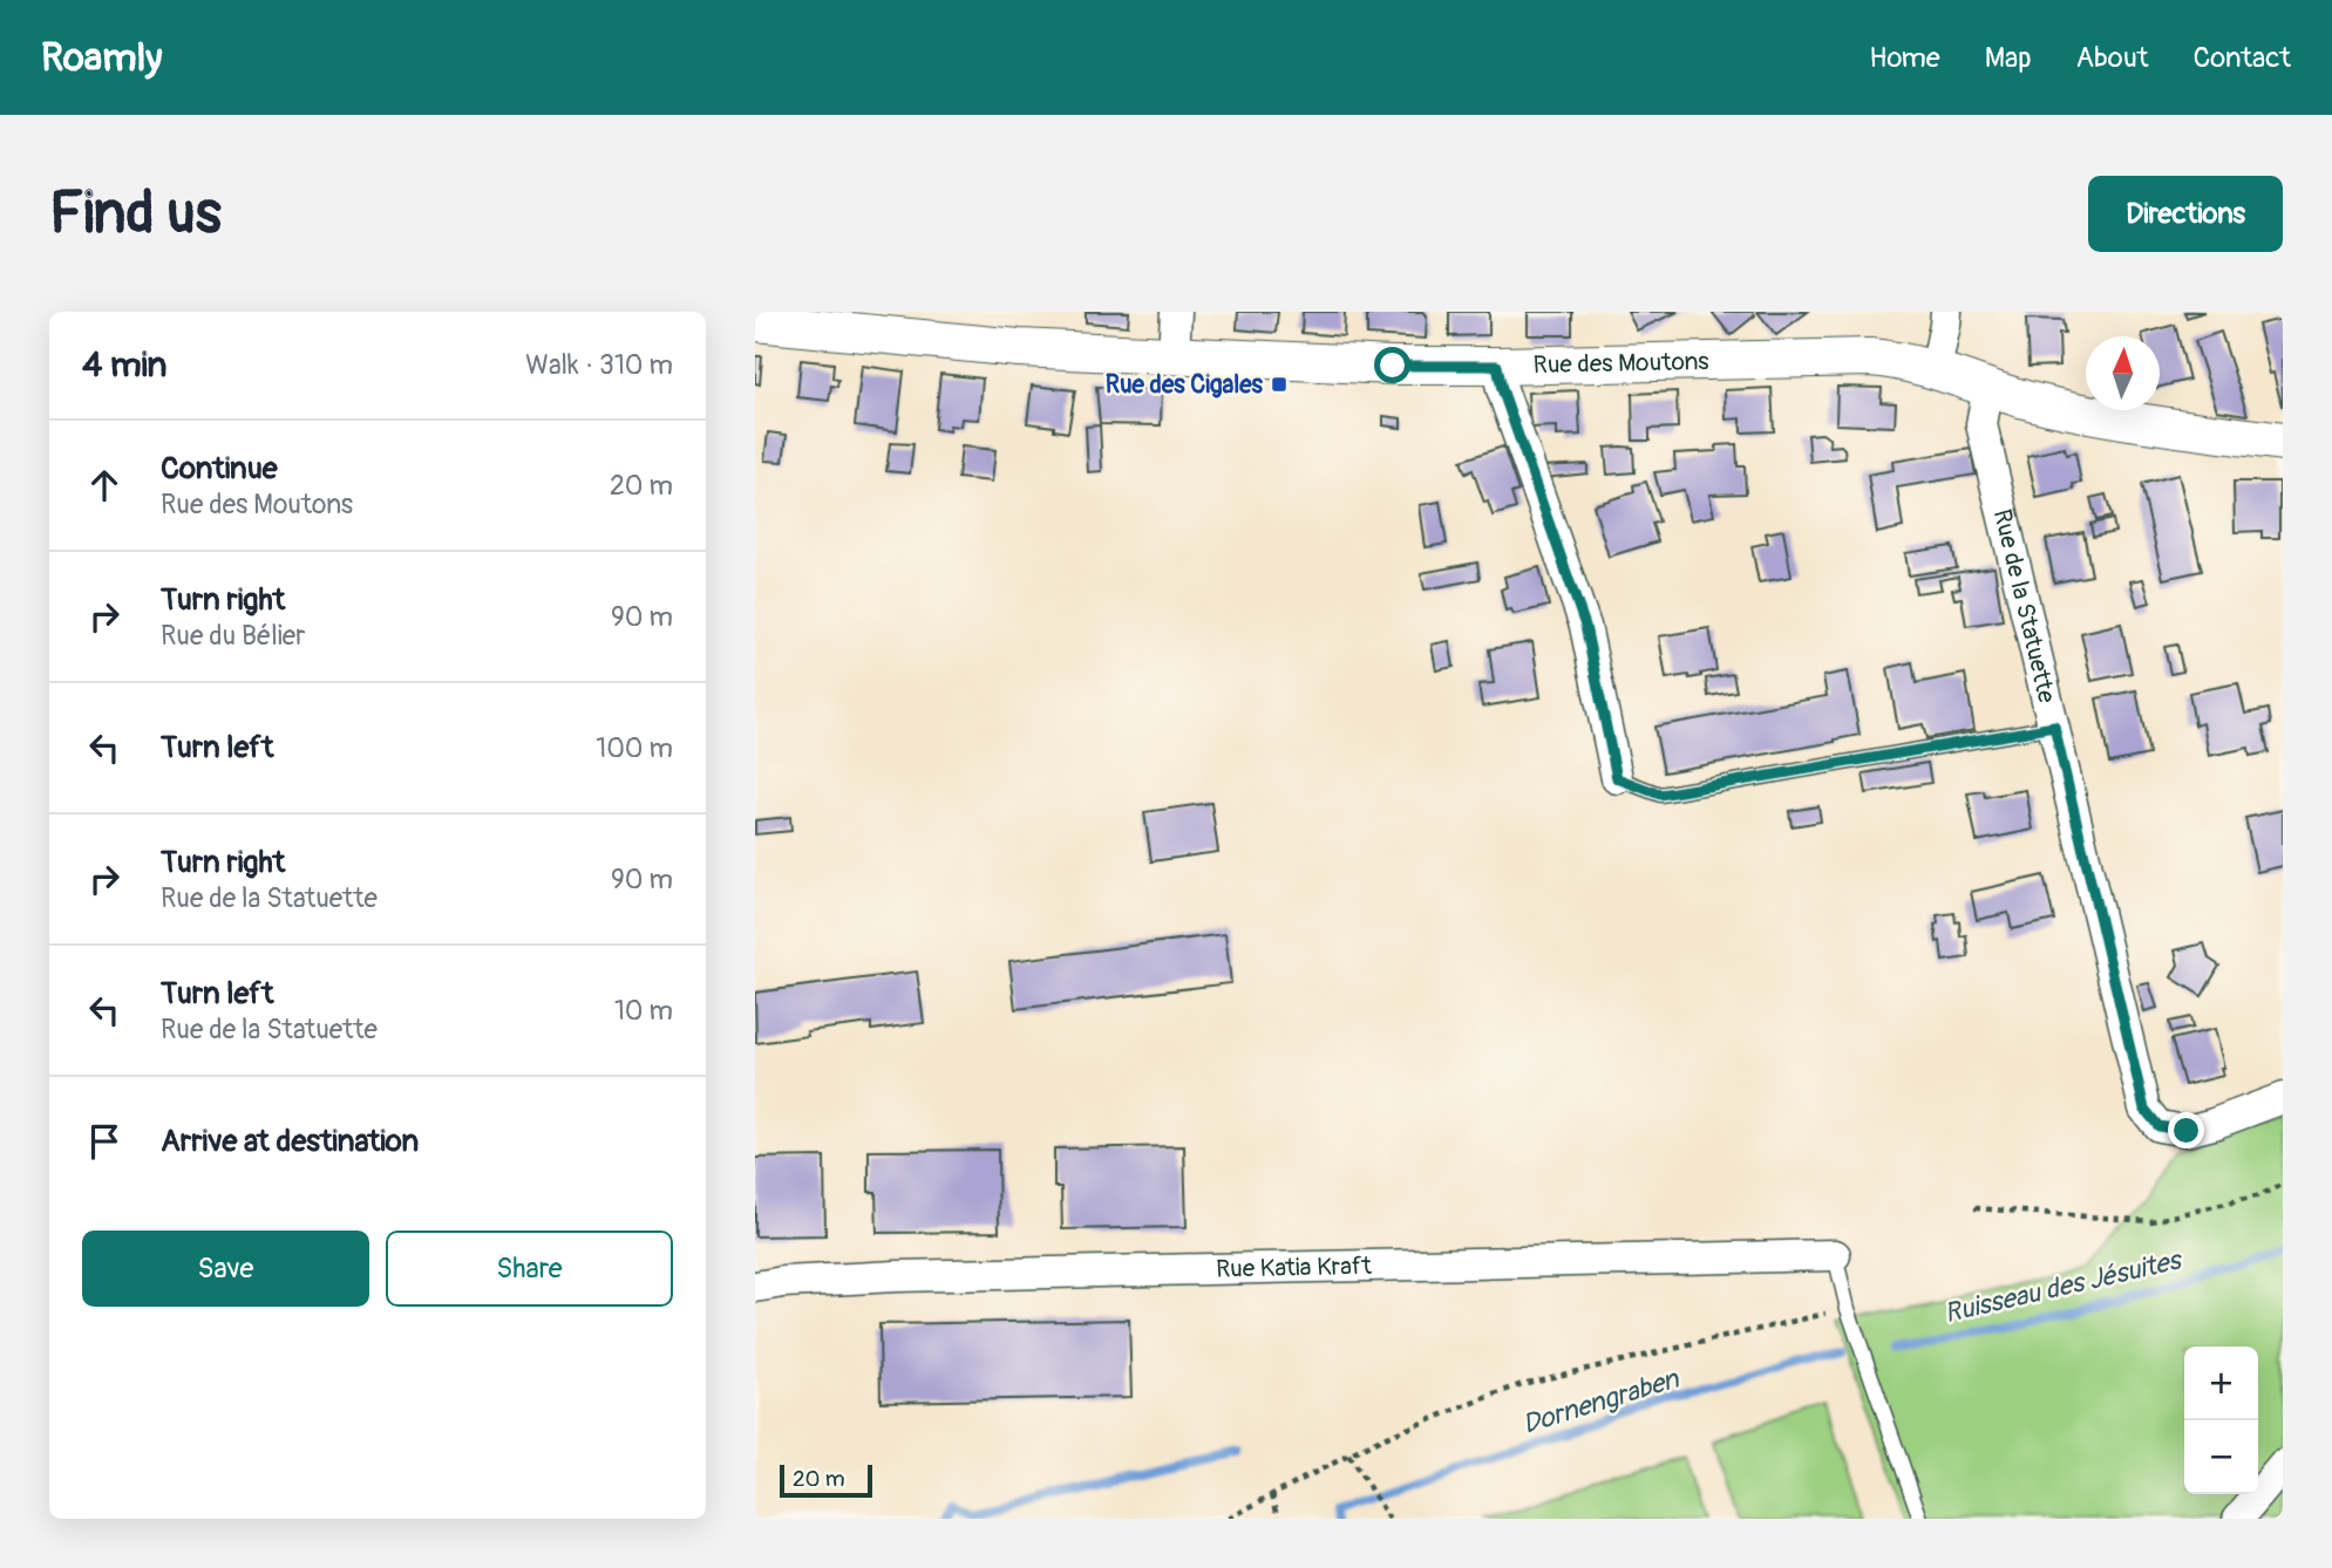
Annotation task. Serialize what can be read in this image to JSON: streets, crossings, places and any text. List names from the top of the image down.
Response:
{
  "streets": {
    "street": ["Rue des Moutons", "Rue de la Statuette", "Rue Katia Kraft"]
  },
  "crossings": [
    ["Rue des Moutons", "Rue de la Statuette"]
  ],
  "water": ["Ruisseau des Jésuites", "Dornengraben"],
  "places": {
    "transit": ["Rue des Cigales"]
  },
  "scale_bar": "20 m",
  "north": "top",
  "page": {
    "header": "Roamly",
    "nav": [
      "Home",
      "Map",
      "About",
      "Contact"
    ],
    "buttons": [
      "Directions",
      ["Save", "Share"]
    ],
    "title": "Find us",
    "heading": ["4 min", "Walk · 310 m"],
    "list": [
      ["Continue", "Rue des Moutons", "20 m"],
      ["Turn right", "Rue du Bélier", "90 m"],
      ["Turn left", "100 m"],
      ["Turn right", "Rue de la Statuette", "90 m"],
      ["Turn left", "Rue de la Statuette", "10 m"],
      "Arrive at destination"
    ],
    "map_buttons": ["+", "−"],
    "scale": "20 m"
  }
}
